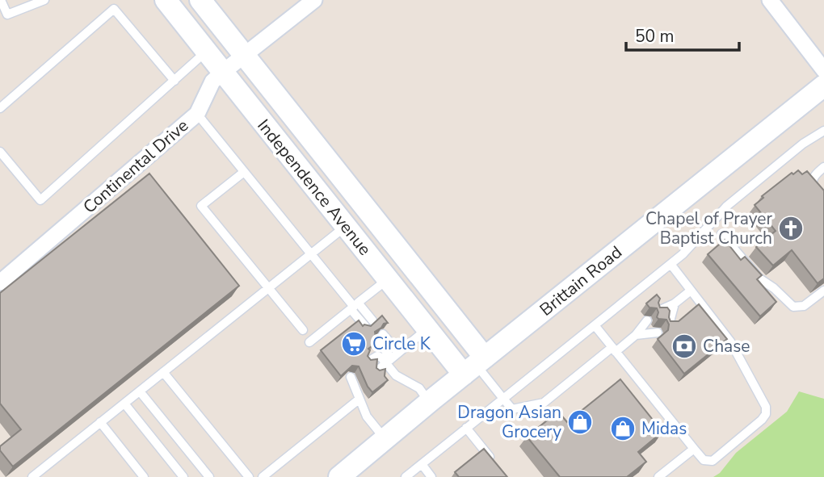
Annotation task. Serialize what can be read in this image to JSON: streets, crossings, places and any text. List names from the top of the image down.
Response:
{
  "streets": {
    "street": ["Continental Drive", "Independence Avenue", "Brittain Road"]
  },
  "crossings": [
    ["Continental Drive", "Independence Avenue"],
    ["Independence Avenue", "Brittain Road"]
  ],
  "places": {
    "church": ["Chapel of Prayer Baptist Church"],
    "supermarket": ["Circle K"],
    "bank": ["Chase"],
    "shop": ["Dragon Asian Grocery", "Midas"]
  },
  "scale_bar": "50 m"
}
